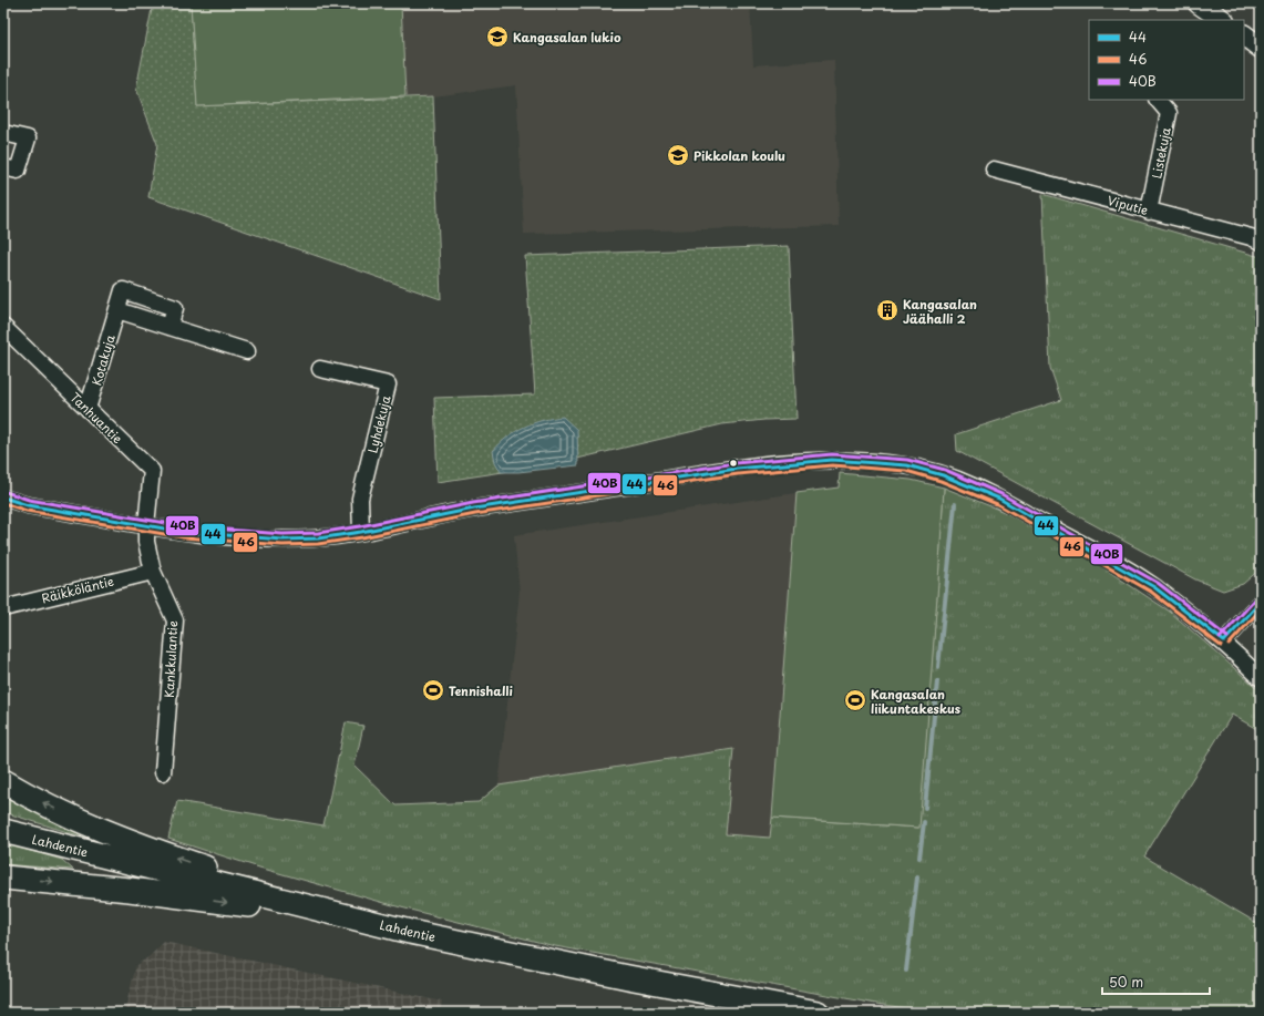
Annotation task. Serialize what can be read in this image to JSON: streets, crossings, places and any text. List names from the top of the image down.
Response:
{
  "streets": {
    "highway": ["Lahdentie"],
    "street": [
      "Listekuja",
      "Viputie",
      "Kotakuja",
      "Tanhuantie",
      "Lyhdekuja",
      "Räikköläntie",
      "Kankkulantie"
    ]
  },
  "crossings": [
    ["Listekuja", "Viputie"],
    ["Kotakuja", "Tanhuantie"],
    ["Tanhuantie", "Kankkulantie"],
    ["Räikköläntie", "Kankkulantie"]
  ],
  "places": {
    "school or university": ["Kangasalan lukio", "Pikkolan koulu"],
    "building": ["Kangasalan Jäähalli 2"],
    "sports": ["Tennishalli", "Kangasalan liikuntakeskus"]
  },
  "lines": ["transit line 40B", "transit line 44", "transit line 46"],
  "legend": ["44", "46", "40B"],
  "scale_bar": "50 m"
}
